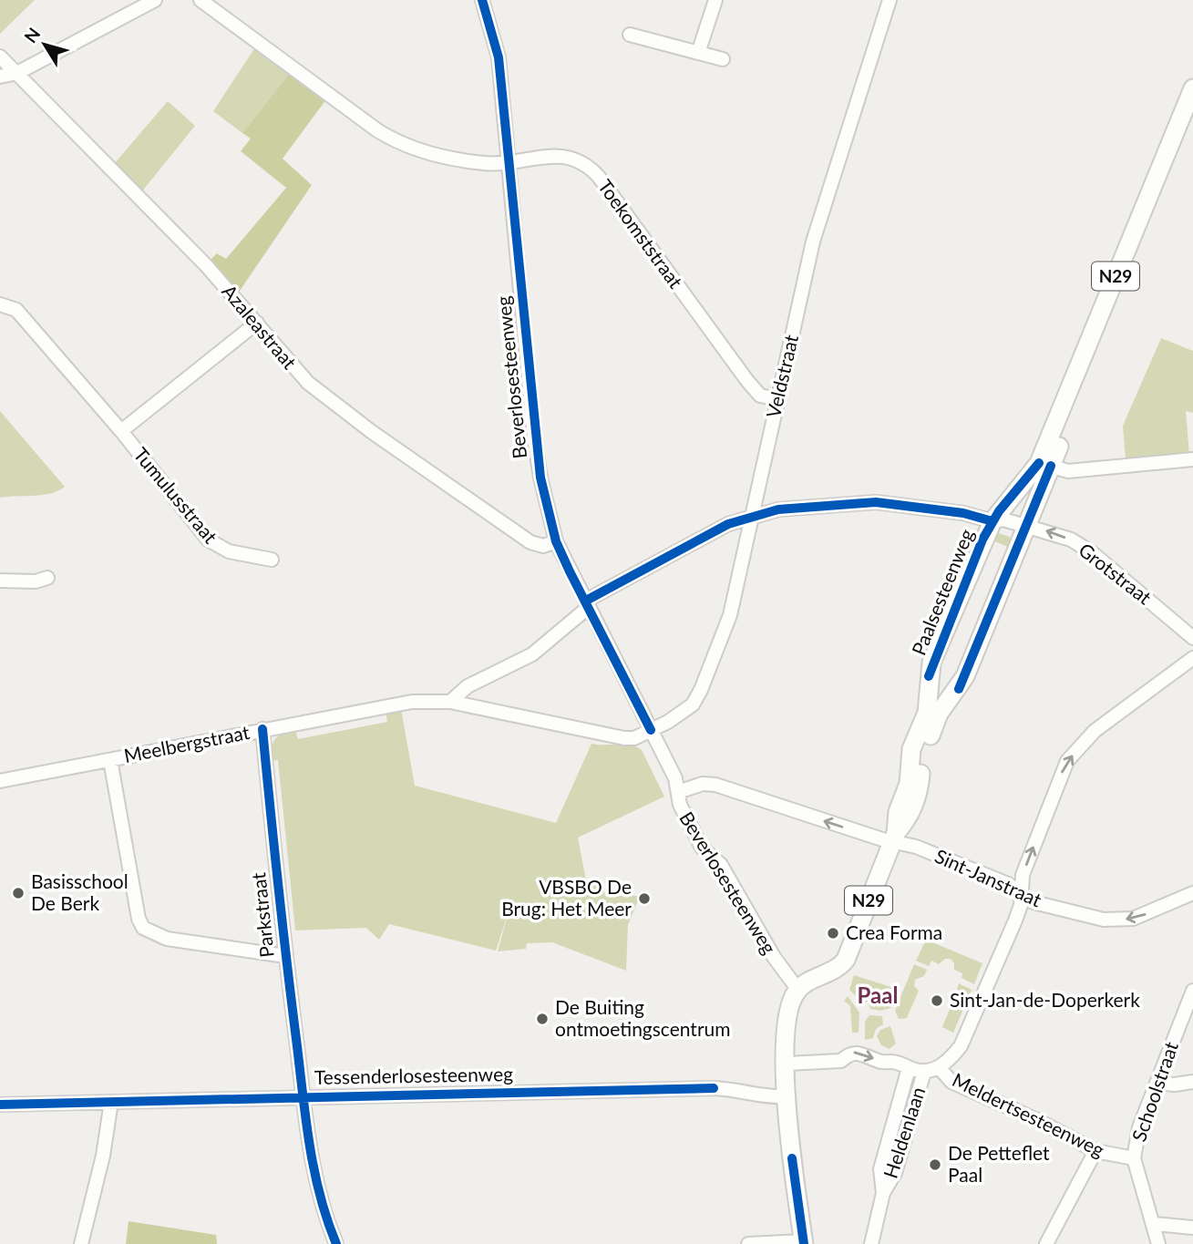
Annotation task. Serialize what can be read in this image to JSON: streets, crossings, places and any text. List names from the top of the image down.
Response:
{
  "streets": {
    "main road": ["N29", "Paalsesteenweg"],
    "street": [
      "Toekomststraat",
      "Azaleastraat",
      "Veldstraat",
      "Beverlosesteenweg",
      "Tumulusstraat",
      "Grotstraat",
      "Meelbergstraat",
      "Sint-Janstraat",
      "Parkstraat",
      "Tessenderlosesteenweg",
      "Schoolstraat",
      "Meldertsesteenweg",
      "Heldenlaan"
    ]
  },
  "crossings": [
    ["Toekomststraat", "Veldstraat"],
    ["Toekomststraat", "Beverlosesteenweg"],
    ["Azaleastraat", "Beverlosesteenweg"],
    ["Azaleastraat", "Tumulusstraat"],
    ["Veldstraat", "Beverlosesteenweg"],
    ["Veldstraat", "Grotstraat"],
    ["Veldstraat", "Meelbergstraat"],
    ["Beverlosesteenweg", "Grotstraat"],
    ["Beverlosesteenweg", "Paalsesteenweg"],
    ["Beverlosesteenweg", "Meelbergstraat"],
    ["Beverlosesteenweg", "Sint-Janstraat"],
    ["Grotstraat", "Paalsesteenweg"],
    ["Paalsesteenweg", "Sint-Janstraat"],
    ["Meelbergstraat", "Parkstraat"],
    ["Parkstraat", "Tessenderlosesteenweg"],
    ["Schoolstraat", "Meldertsesteenweg"],
    ["Meldertsesteenweg", "Heldenlaan"]
  ],
  "one_way": ["Sint-Janstraat"],
  "districts": ["Paal"],
  "places": [
    "Basisschool De Berk",
    "VBSBO De Brug: Het Meer",
    "Crea Forma",
    "Sint-Jan-de-Doperkerk",
    "De Buiting ontmoetingscentrum",
    "De Petteflet Paal"
  ],
  "north": "top left"
}
